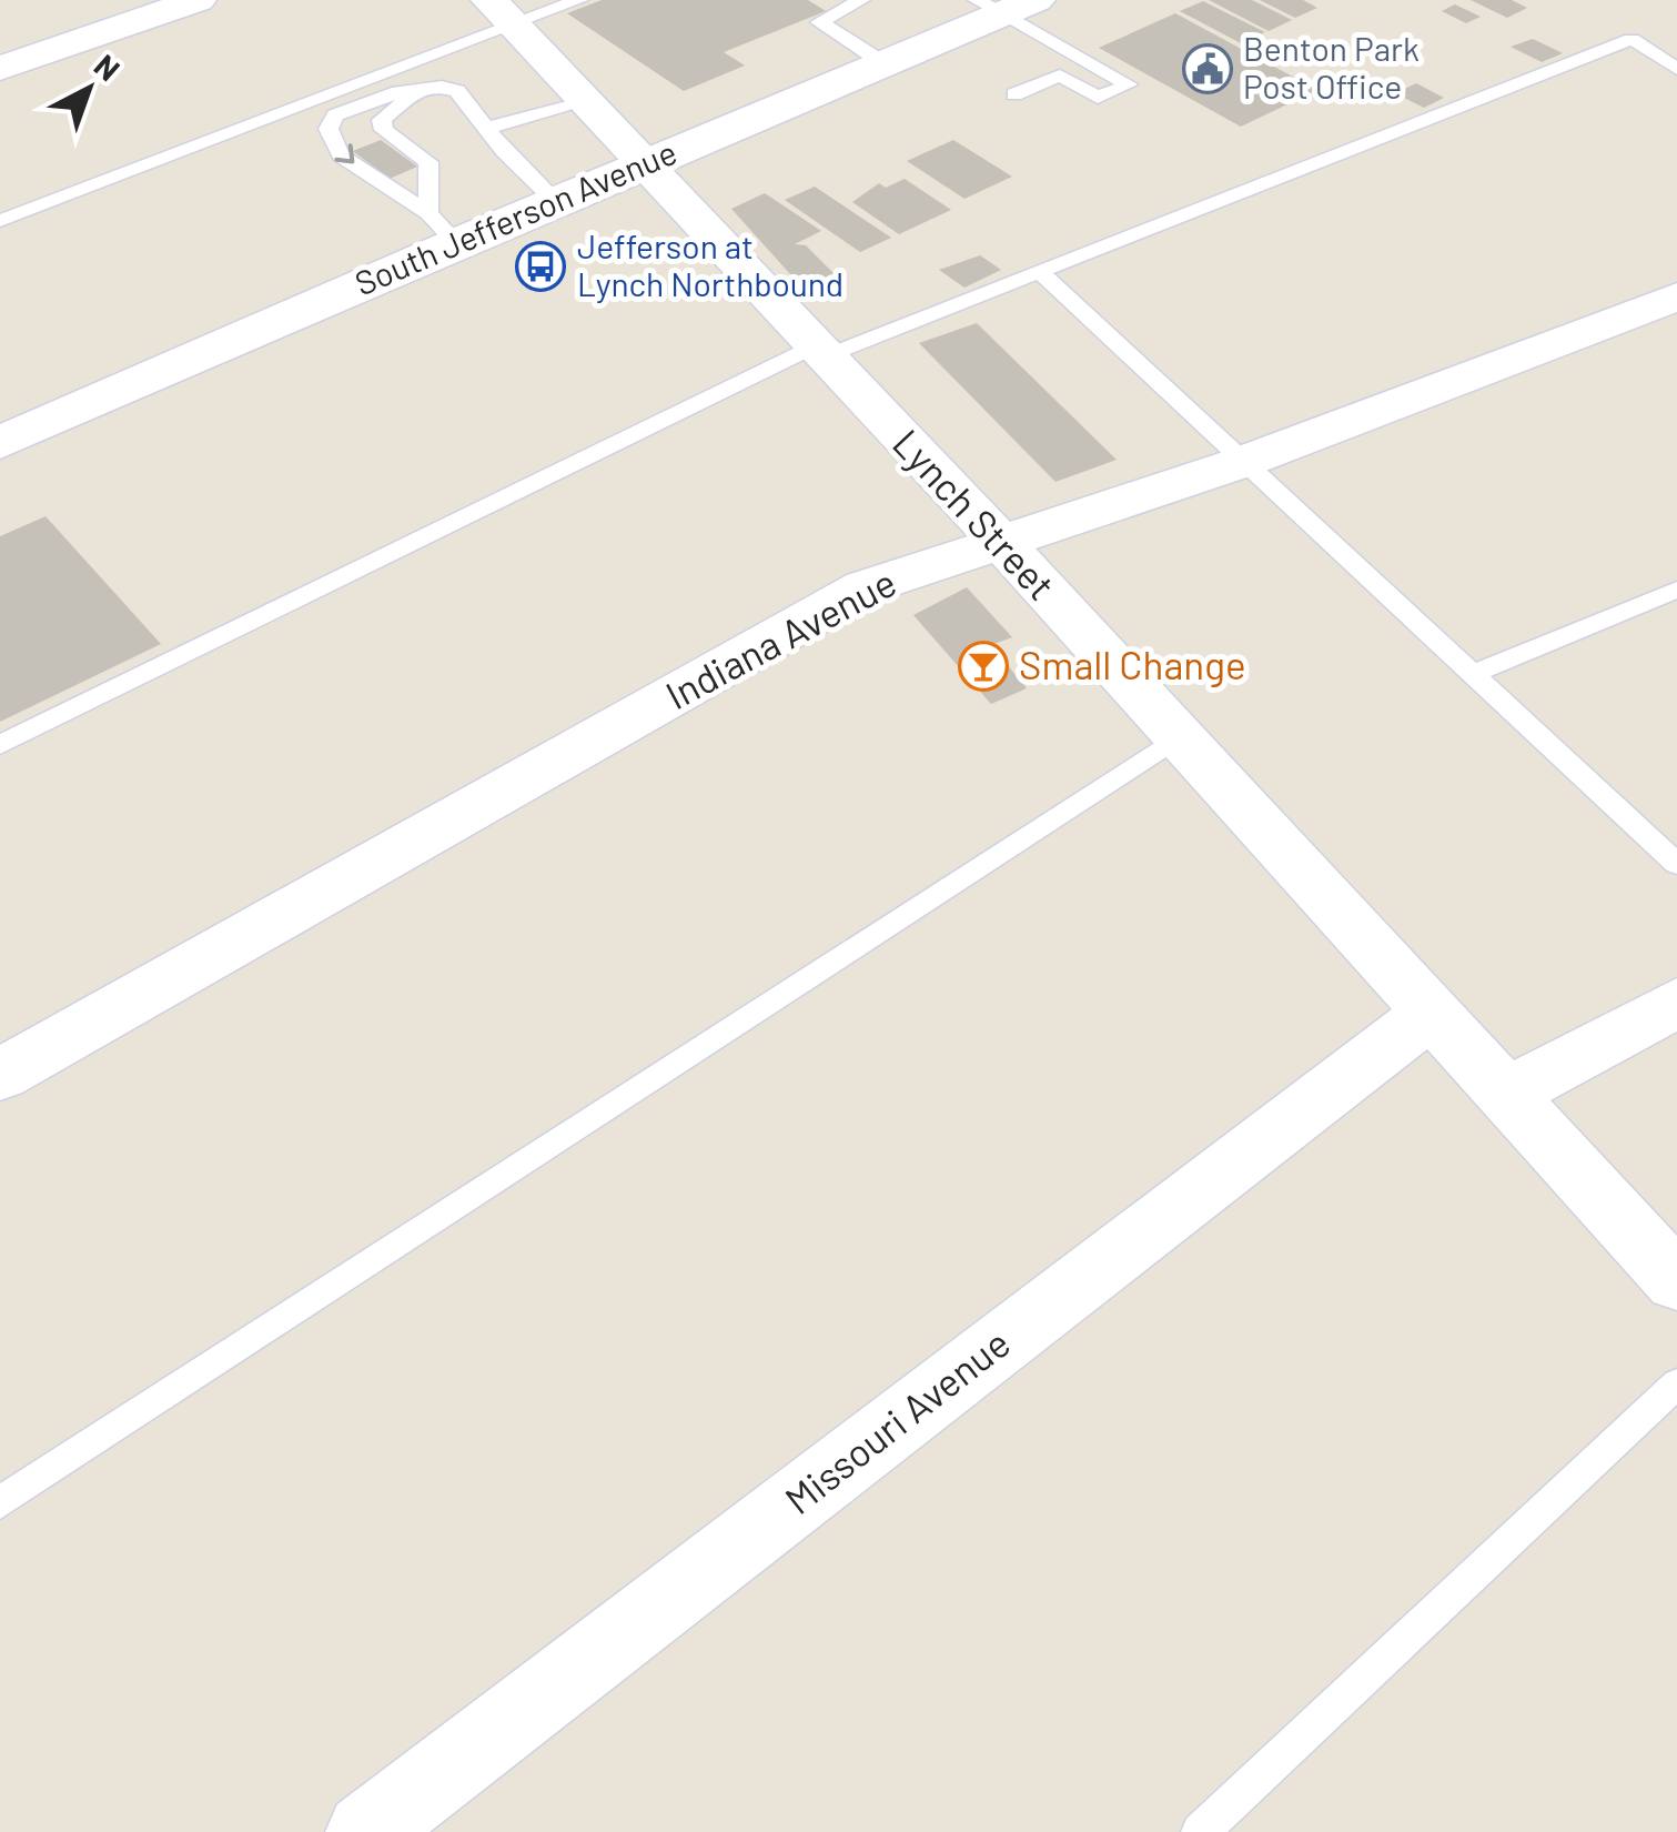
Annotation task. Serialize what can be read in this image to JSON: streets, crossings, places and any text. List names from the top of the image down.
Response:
{
  "streets": {
    "main road": ["South Jefferson Avenue"],
    "street": ["Lynch Street", "Indiana Avenue", "Missouri Avenue"]
  },
  "crossings": [
    ["South Jefferson Avenue", "Lynch Street"],
    ["Lynch Street", "Indiana Avenue"],
    ["Lynch Street", "Missouri Avenue"]
  ],
  "places": {
    "public building": ["Benton Park Post Office"],
    "bus stop": ["Jefferson at Lynch Northbound"],
    "bar": ["Small Change"]
  },
  "north": "top right"
}
